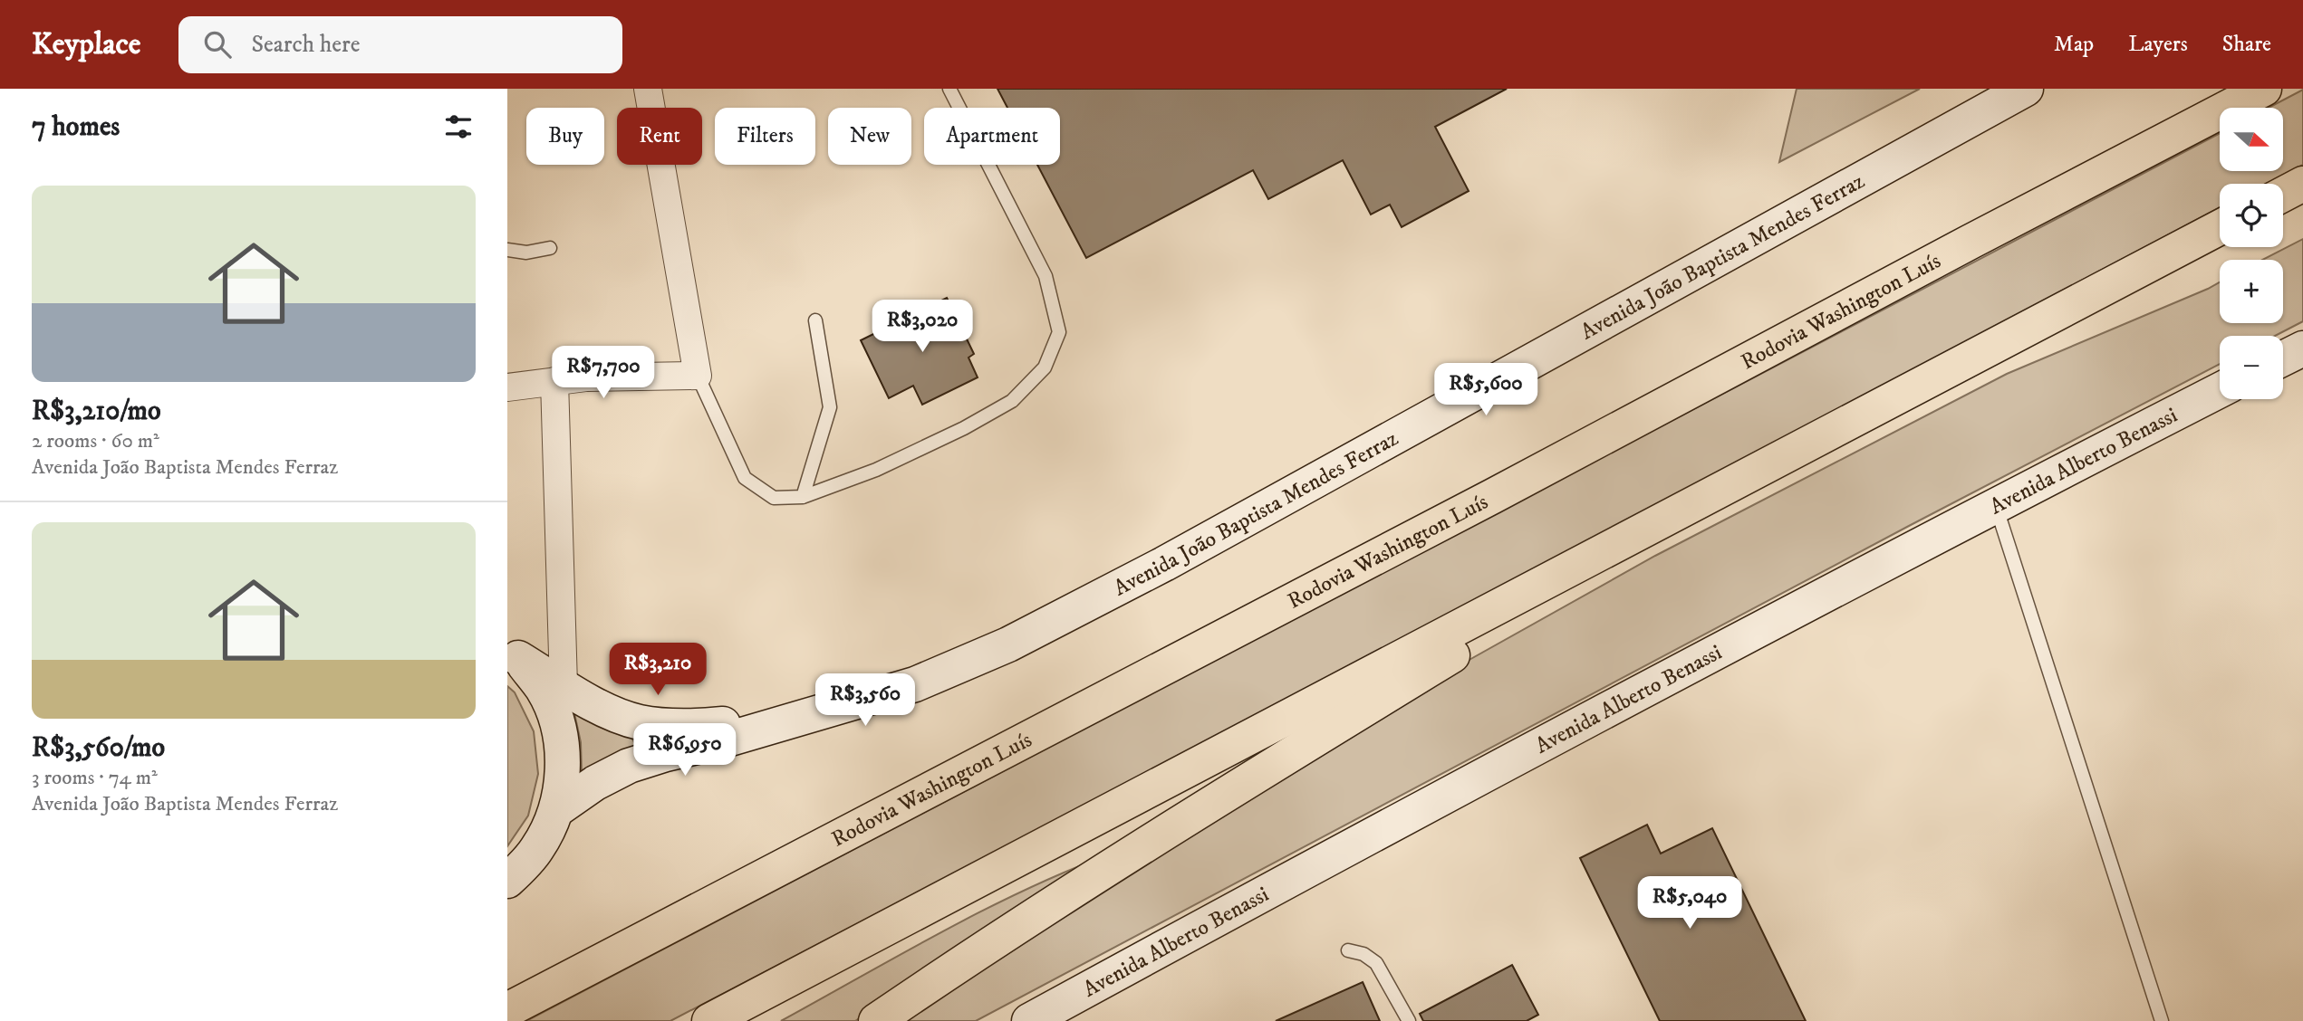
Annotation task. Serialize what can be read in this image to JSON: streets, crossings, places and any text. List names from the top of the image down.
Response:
{
  "streets": {
    "highway": ["Rodovia Washington Luís"],
    "main road": ["Avenida João Baptista Mendes Ferraz", "Avenida Alberto Benassi"]
  },
  "north": "right",
  "page": {
    "header": "Keyplace",
    "search": "Search here",
    "nav": ["Map", "Layers", "Share"],
    "heading": "7 homes",
    "map_buttons": ["+", "−"],
    "chip": [
      "Buy",
      "Rent",
      "Filters",
      "New",
      "Apartment"
    ],
    "list": [
      {
        "name": "R$3,210/mo",
        "note": "2 rooms · 60 m² · Avenida João Baptista Mendes Ferraz"
      },
      {
        "name": "R$3,560/mo",
        "note": "3 rooms · 74 m² · Avenida João Baptista Mendes Ferraz"
      }
    ],
    "price": [
      "R$3,020",
      "R$7,700",
      "R$5,600",
      "R$3,210",
      "R$3,560",
      "R$6,950",
      "R$5,040"
    ]
  }
}
